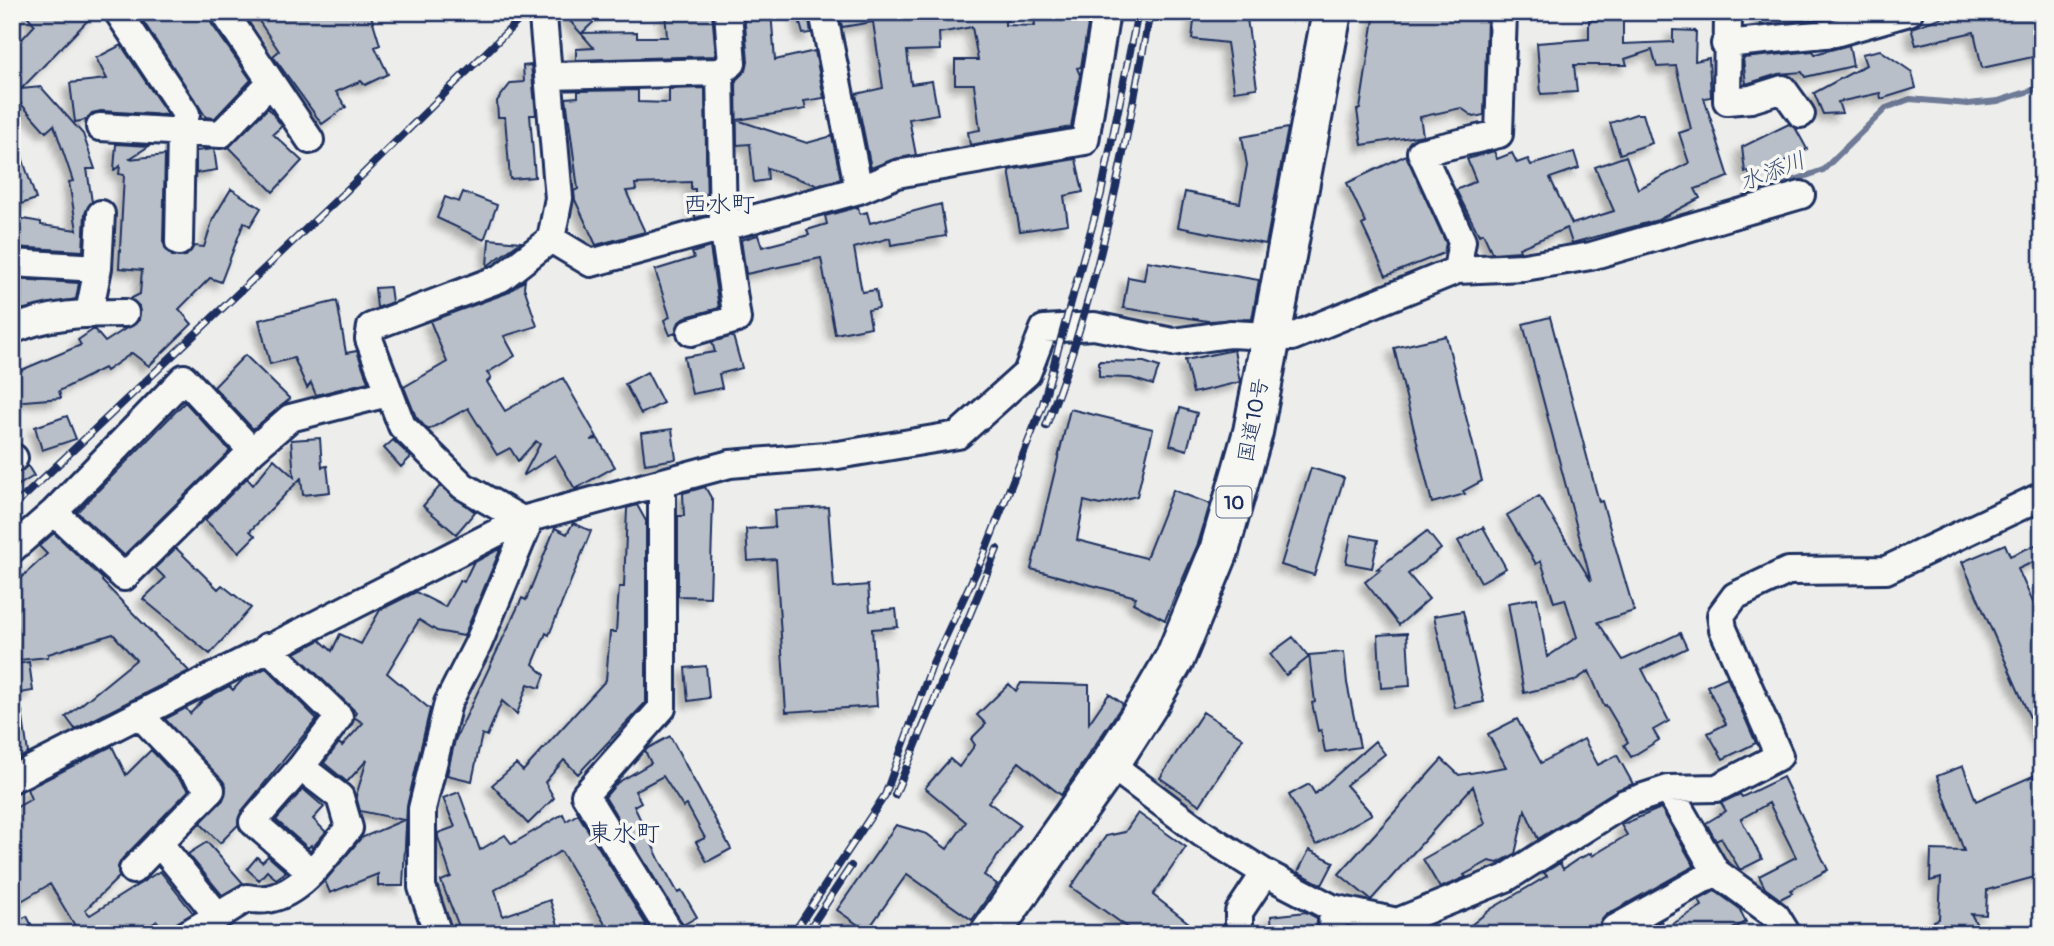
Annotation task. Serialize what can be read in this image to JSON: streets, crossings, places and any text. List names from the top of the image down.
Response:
{
  "streets": {
    "highway": ["国道10号", "10"]
  },
  "districts": ["西水町", "東水町"],
  "water": ["水添川"]
}
